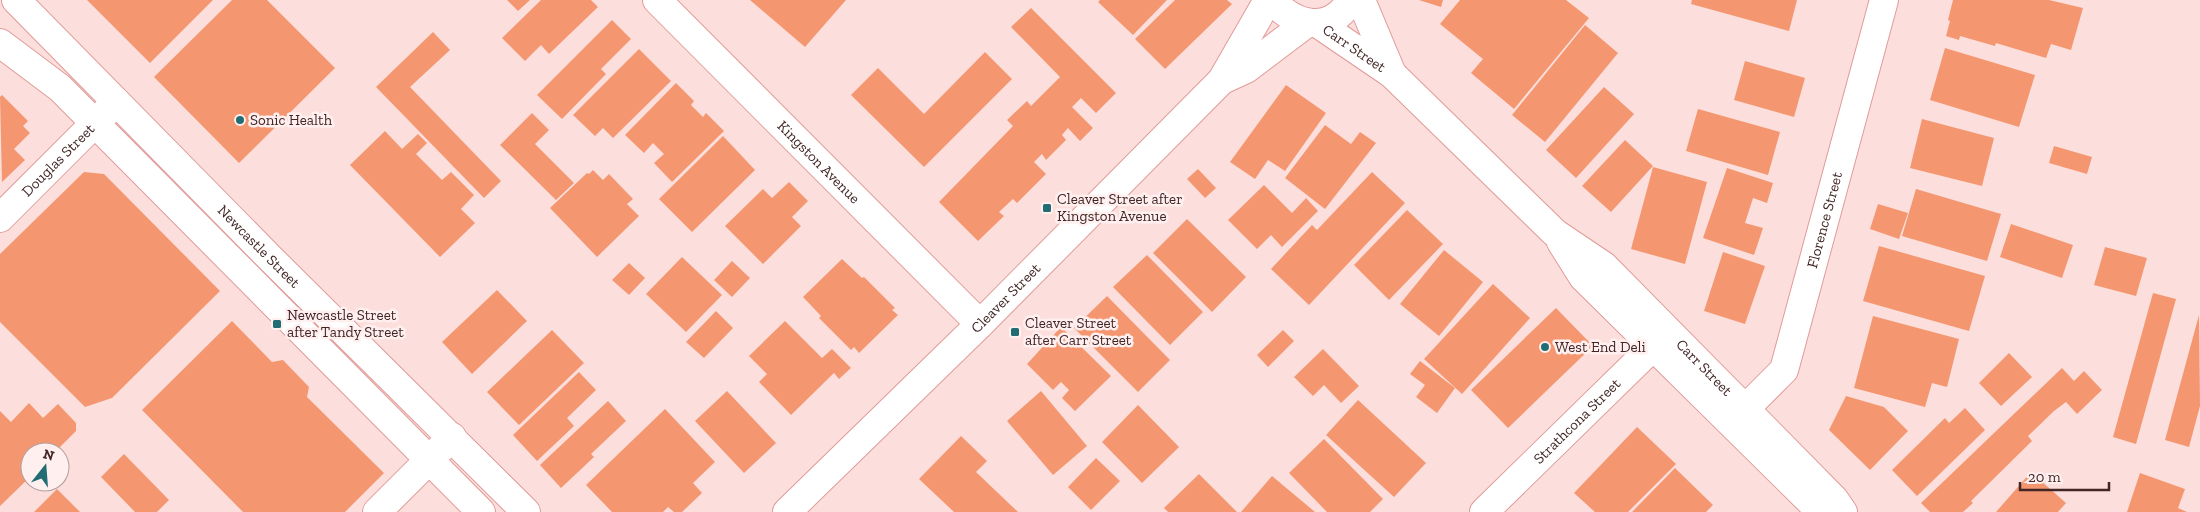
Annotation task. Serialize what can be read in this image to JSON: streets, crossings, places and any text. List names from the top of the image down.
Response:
{
  "streets": {
    "street": [
      "Carr Street",
      "Douglas Street",
      "Kingston Avenue",
      "Florence Street",
      "Newcastle Street",
      "Cleaver Street",
      "Strathcona Street"
    ]
  },
  "crossings": [
    ["Carr Street", "Florence Street"],
    ["Carr Street", "Strathcona Street"],
    ["Douglas Street", "Newcastle Street"],
    ["Kingston Avenue", "Cleaver Street"]
  ],
  "places": {
    "other": ["Sonic Health", "West End Deli"],
    "transit": ["Cleaver Street after Kingston Avenue", "Newcastle Street after Tandy Street", "Cleaver Street after Carr Street"]
  },
  "scale_bar": "20 m",
  "north": "top"
}
